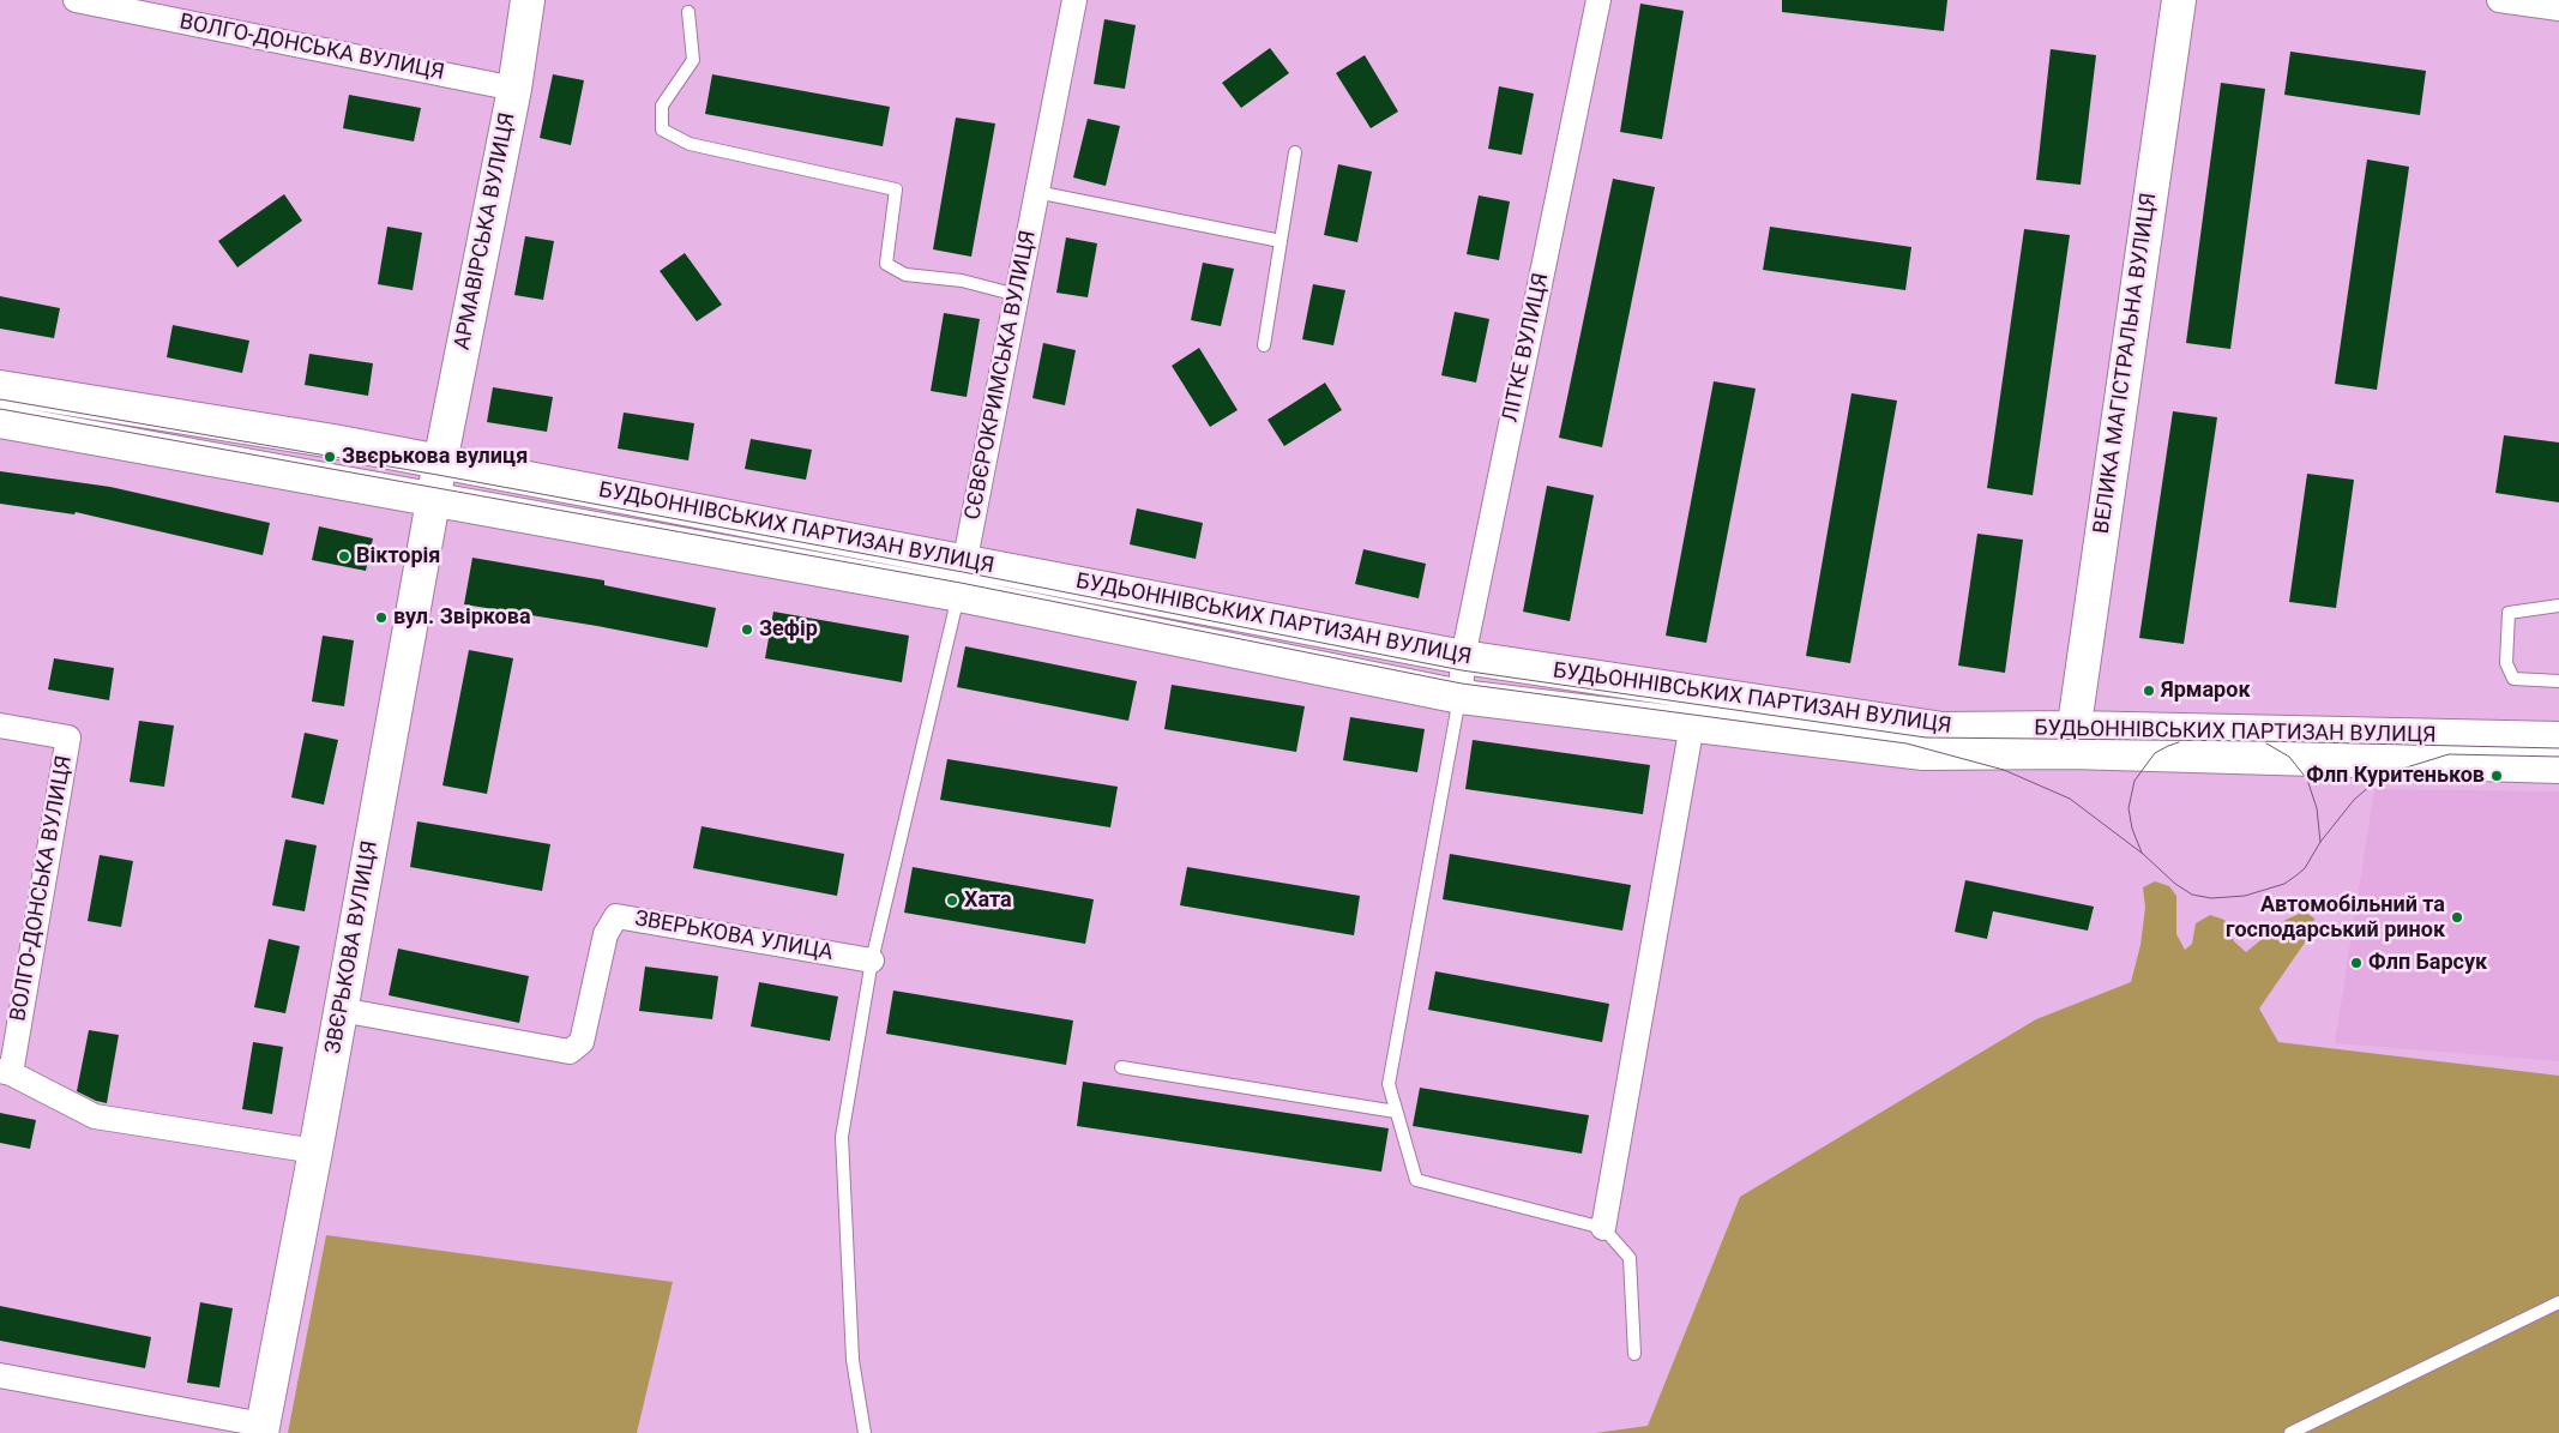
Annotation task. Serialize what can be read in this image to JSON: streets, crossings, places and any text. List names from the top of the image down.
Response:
{
  "streets": {
    "main road": [
      "АРМАВІРСЬКА ВУЛИЦЯ",
      "ВЕЛИКА МАГІСТРАЛЬНА ВУЛИЦЯ",
      "БУДЬОННІВСЬКИХ ПАРТИЗАН ВУЛИЦЯ",
      "ЗВЄРЬКОВА ВУЛИЦЯ"
    ],
    "street": [
      "ВОЛГО-ДОНСЬКА ВУЛИЦЯ",
      "ЛІТКЕ ВУЛИЦЯ",
      "СЄВЄРОКРИМСЬКА ВУЛИЦЯ",
      "ЗВЕРЬКОВА УЛИЦА"
    ]
  },
  "crossings": [
    ["ВОЛГО-ДОНСЬКА ВУЛИЦЯ", "АРМАВІРСЬКА ВУЛИЦЯ"],
    ["ВОЛГО-ДОНСЬКА ВУЛИЦЯ", "ЗВЄРЬКОВА ВУЛИЦЯ"],
    ["АРМАВІРСЬКА ВУЛИЦЯ", "БУДЬОННІВСЬКИХ ПАРТИЗАН ВУЛИЦЯ"],
    ["АРМАВІРСЬКА ВУЛИЦЯ", "ЗВЄРЬКОВА ВУЛИЦЯ"],
    ["ЛІТКЕ ВУЛИЦЯ", "БУДЬОННІВСЬКИХ ПАРТИЗАН ВУЛИЦЯ"],
    ["ВЕЛИКА МАГІСТРАЛЬНА ВУЛИЦЯ", "БУДЬОННІВСЬКИХ ПАРТИЗАН ВУЛИЦЯ"],
    ["СЄВЄРОКРИМСЬКА ВУЛИЦЯ", "БУДЬОННІВСЬКИХ ПАРТИЗАН ВУЛИЦЯ"],
    ["БУДЬОННІВСЬКИХ ПАРТИЗАН ВУЛИЦЯ", "ЗВЄРЬКОВА ВУЛИЦЯ"],
    ["ЗВЕРЬКОВА УЛИЦА", "ЗВЄРЬКОВА ВУЛИЦЯ"]
  ],
  "places": [
    "Звєрькова вулиця",
    "Вікторія",
    "вул. Звіркова",
    "Зефір",
    "Ярмарок",
    "Флп Куритеньков",
    "Хата",
    "Автомобільний та господарський ринок",
    "Флп Барсук"
  ]
}
